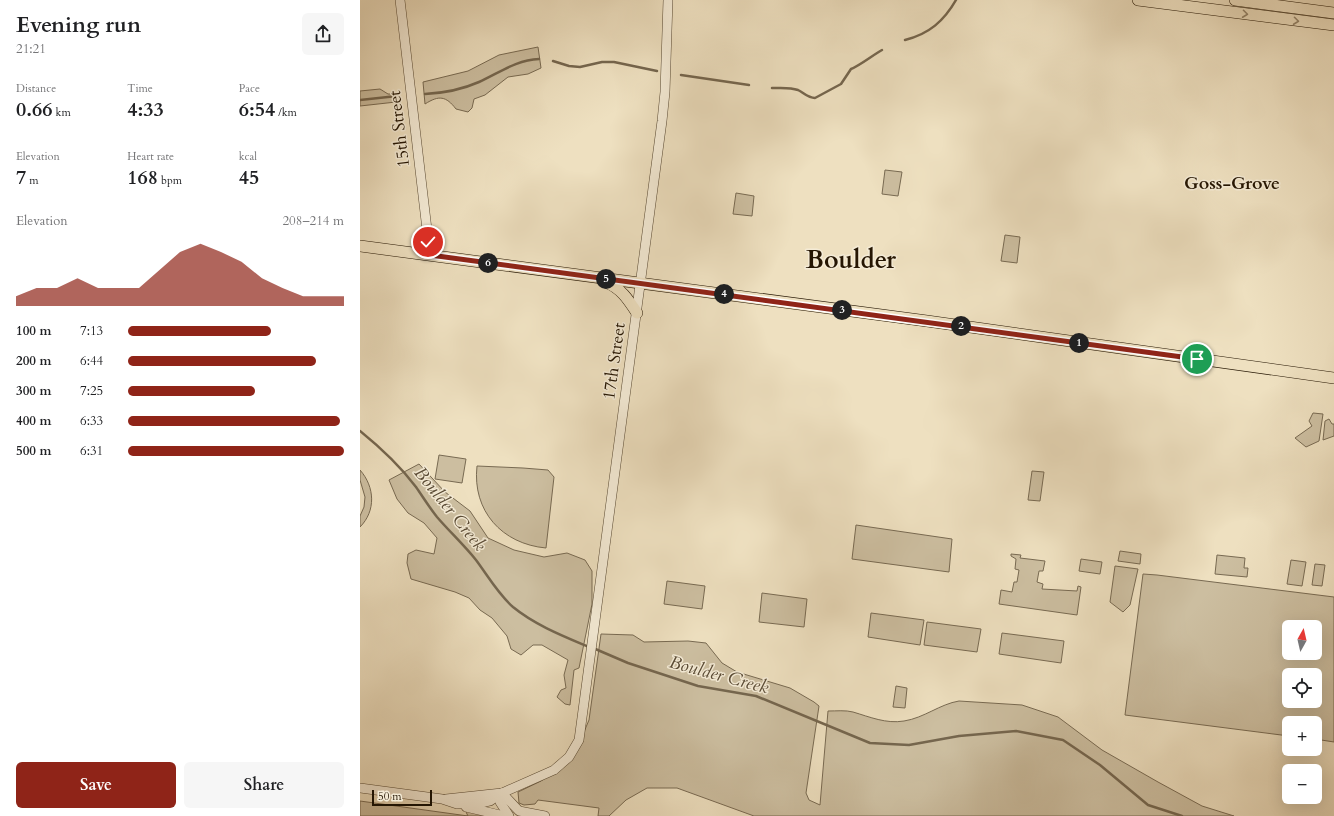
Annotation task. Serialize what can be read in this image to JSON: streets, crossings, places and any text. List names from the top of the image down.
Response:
{
  "streets": {
    "street": ["15th Street", "17th Street"]
  },
  "districts": ["Goss-Grove", "Boulder"],
  "water": ["Boulder Creek"],
  "scale_bar": "50 m",
  "north": "top",
  "page": {
    "heading": ["Evening run", "21:21"],
    "stats": [
      ["Distance", "0.66 km"],
      ["Time", "4:33"],
      ["Pace", "6:54 /km"],
      ["Elevation", "7 m"],
      ["Heart rate", "168 bpm"],
      ["kcal", "45"]
    ],
    "chart": ["Elevation", "208–214 m"],
    "pins": [
      "6",
      "5",
      "4",
      "3",
      "2",
      "1"
    ],
    "list": [
      {
        "name": "100 m",
        "note": "7:13"
      },
      {
        "name": "200 m",
        "note": "6:44"
      },
      {
        "name": "300 m",
        "note": "7:25"
      },
      {
        "name": "400 m",
        "note": "6:33"
      },
      {
        "name": "500 m",
        "note": "6:31"
      }
    ],
    "map_buttons": ["+", "−"],
    "buttons": ["Save", "Share"],
    "scale": "50 m"
  }
}
